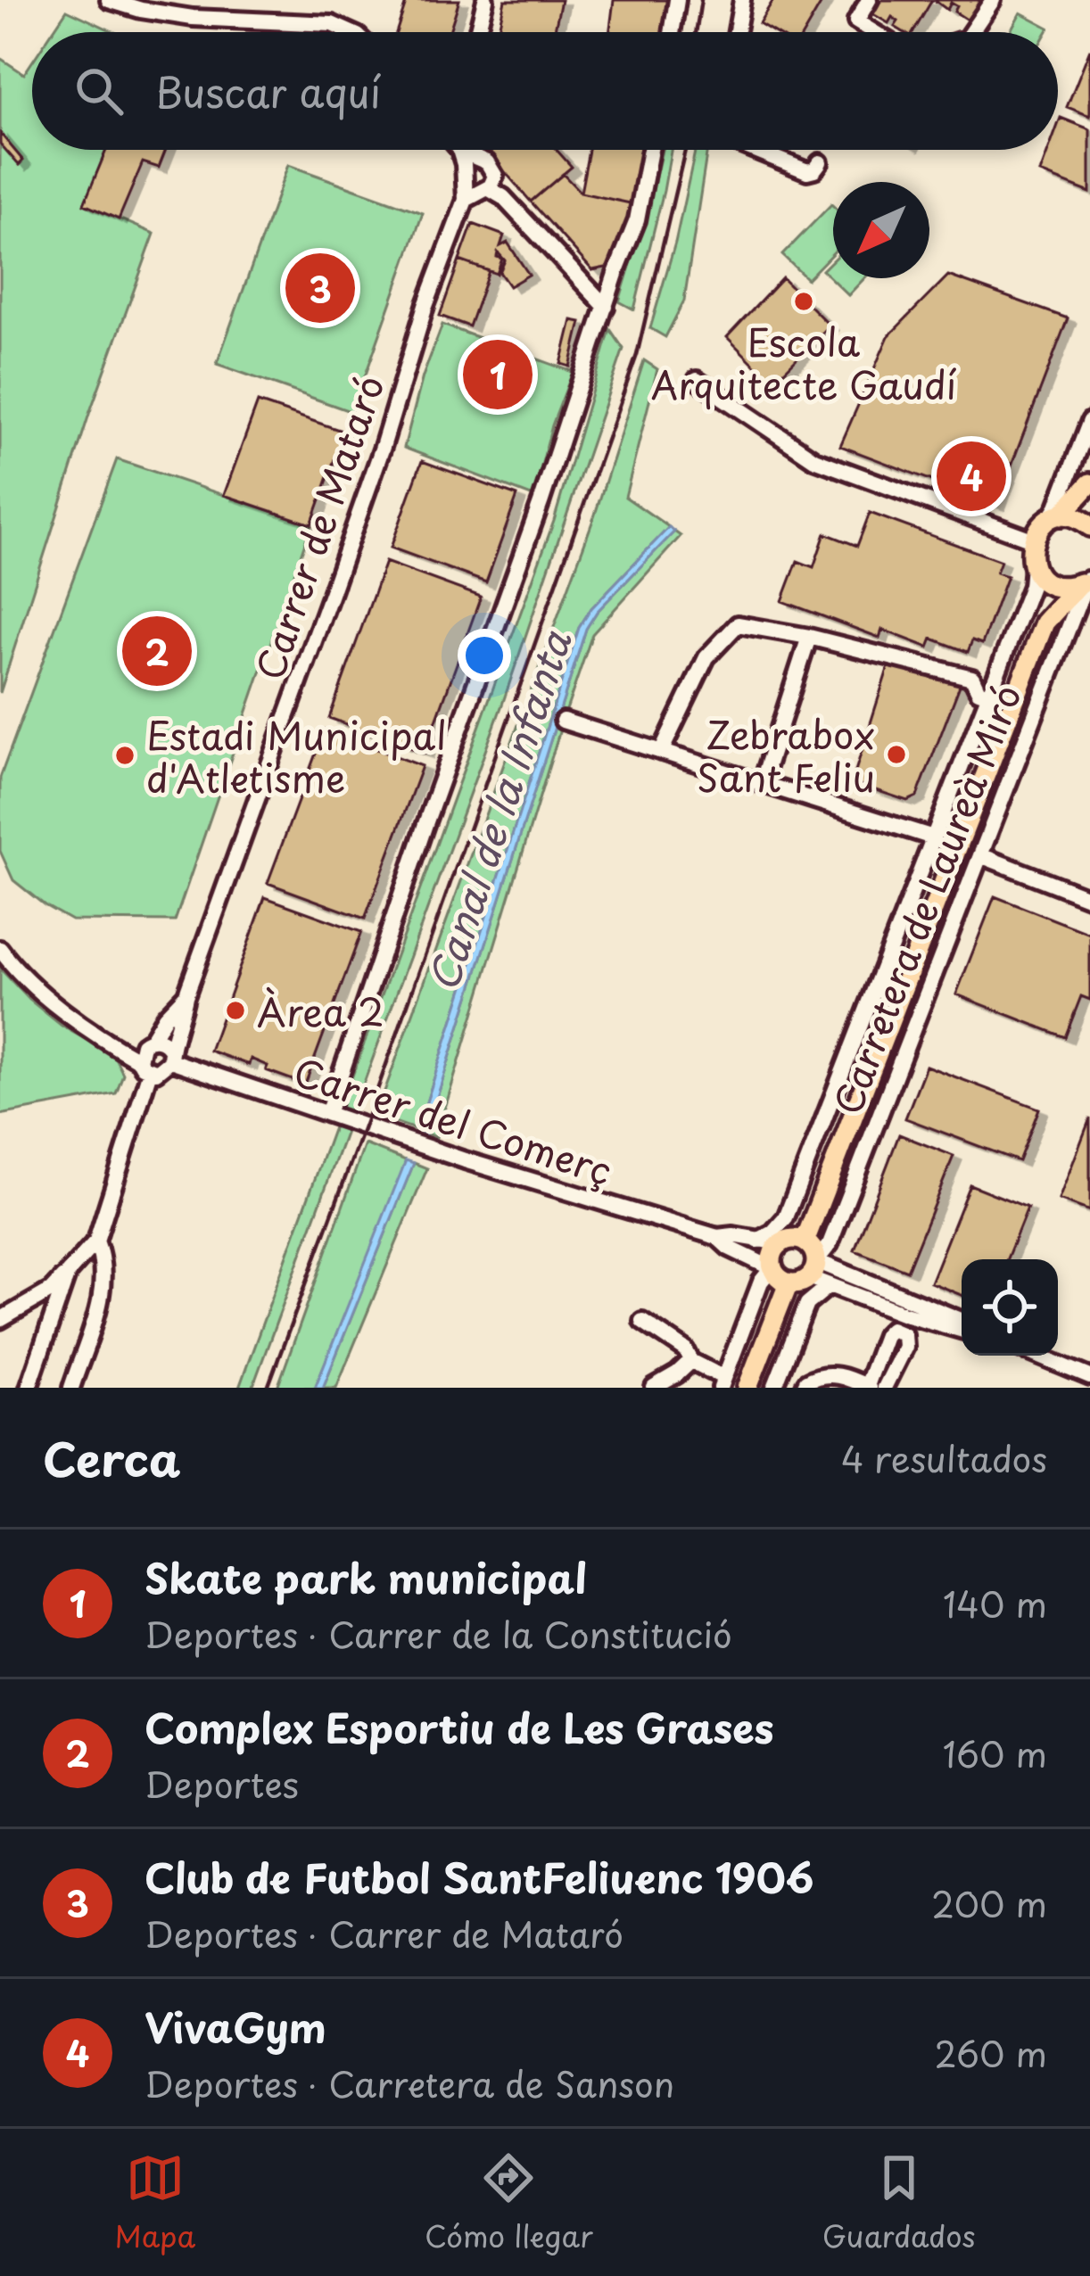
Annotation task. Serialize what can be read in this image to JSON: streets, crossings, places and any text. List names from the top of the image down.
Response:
{
  "streets": {
    "main road": ["Carretera de Laureà Miró"],
    "street": ["Carrer de Mataró", "Carrer del Comerç"]
  },
  "crossings": [
    ["Carrer de Mataró", "Carrer del Comerç"],
    ["Carretera de Laureà Miró", "Carrer del Comerç"]
  ],
  "water": ["Canal de la Infanta"],
  "places": [
    "Escola Arquitecte Gaudí",
    "Zebrabox Sant Feliu",
    "Estadi Municipal d'Atletisme",
    "Àrea 2"
  ],
  "north": "bottom left",
  "page": {
    "search": "Buscar aquí",
    "pins": [
      "3",
      "1",
      "4",
      "2"
    ],
    "heading": ["Cerca", "4 resultados"],
    "list": [
      {
        "mark": "1",
        "name": "Skate park municipal",
        "note": "Deportes · Carrer de la Constitució",
        "value": "140 m"
      },
      {
        "mark": "2",
        "name": "Complex Esportiu de Les Grases",
        "note": "Deportes",
        "value": "160 m"
      },
      {
        "mark": "3",
        "name": "Club de Futbol SantFeliuenc 1906",
        "note": "Deportes · Carrer de Mataró",
        "value": "200 m"
      },
      {
        "mark": "4",
        "name": "VivaGym",
        "note": "Deportes · Carretera de Sanson",
        "value": "260 m"
      }
    ],
    "nav": ["Mapa", "Cómo llegar", "Guardados"]
  }
}
